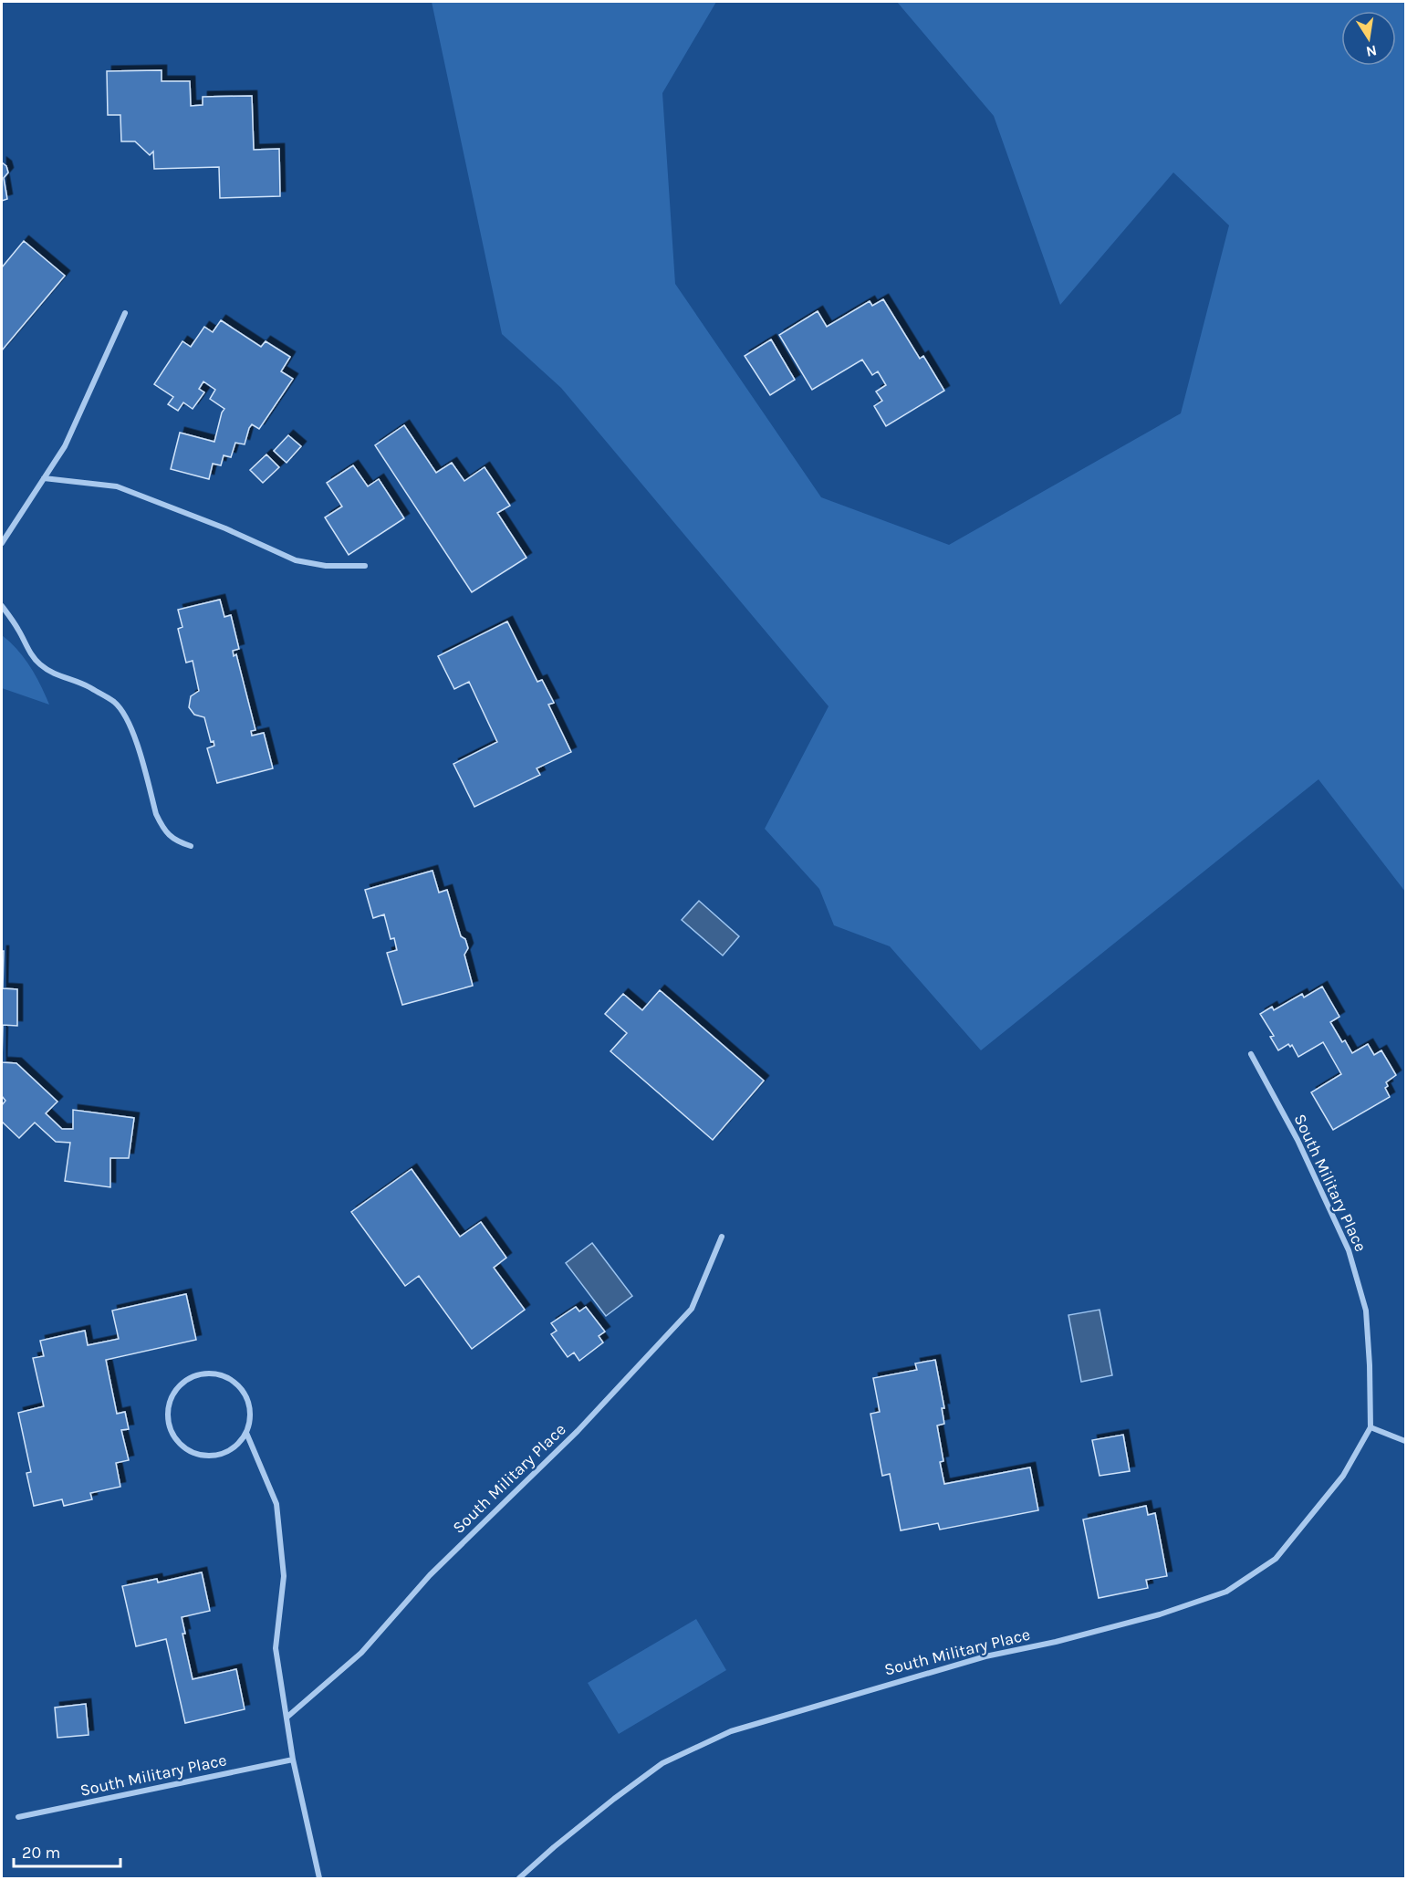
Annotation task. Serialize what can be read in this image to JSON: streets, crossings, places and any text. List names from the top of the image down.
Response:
{
  "streets": {
    "street": ["South Military Place"]
  },
  "scale_bar": "20 m",
  "north": "bottom"
}
